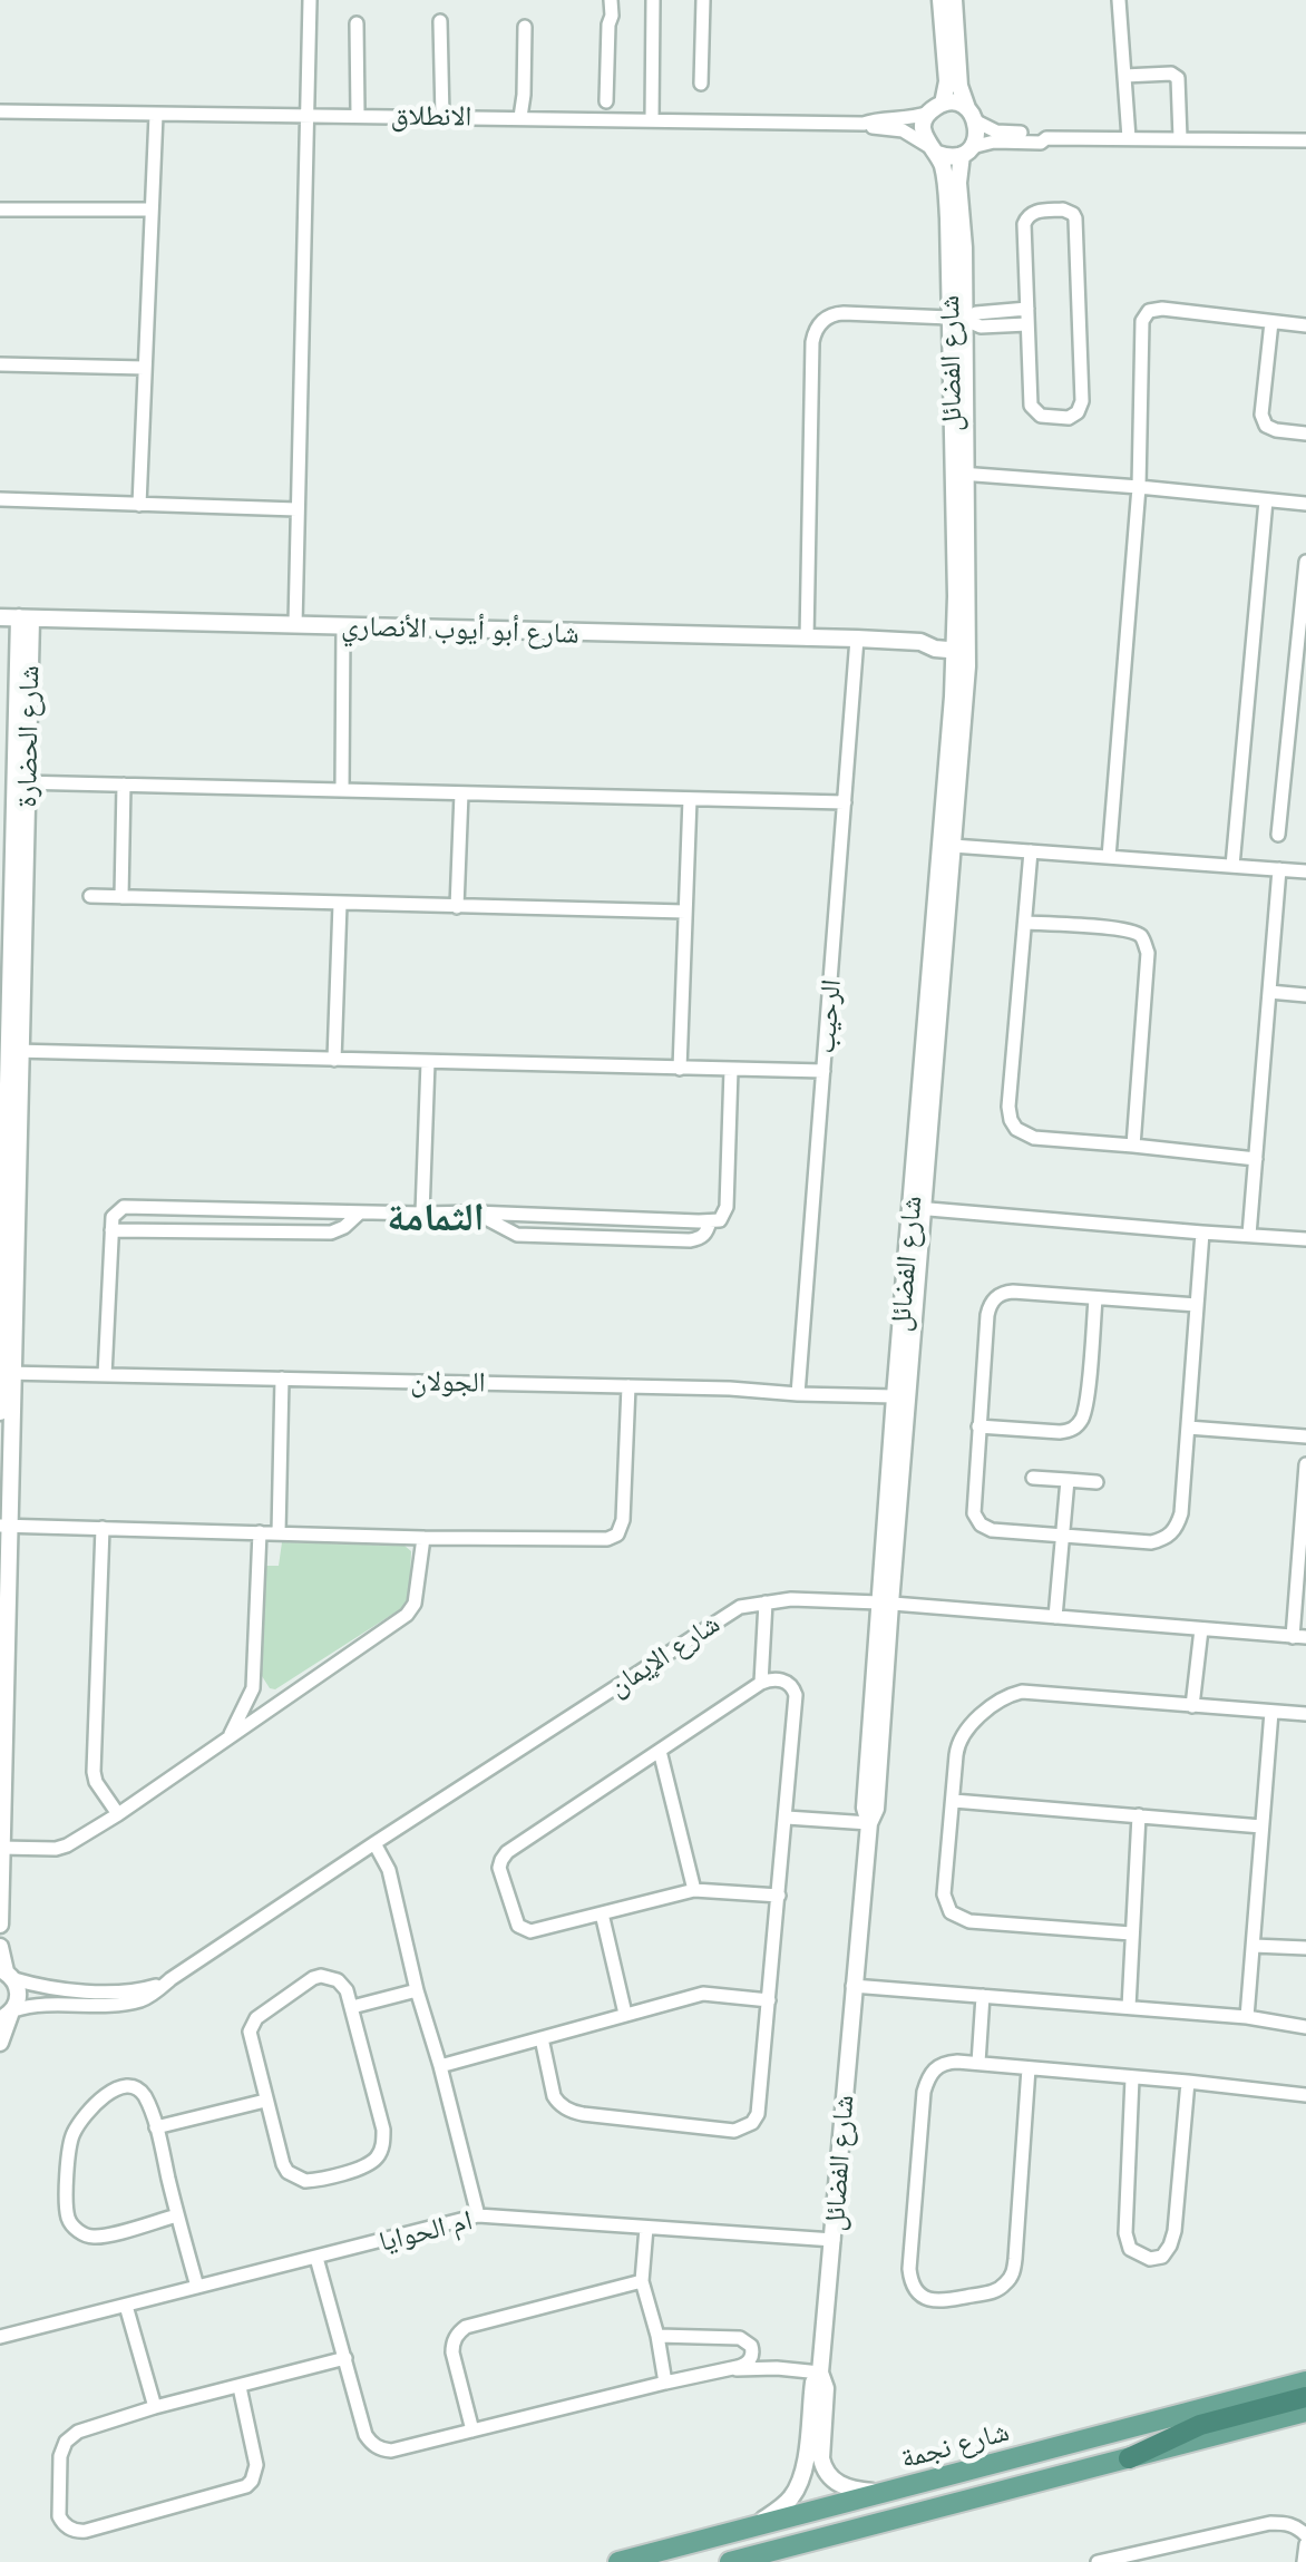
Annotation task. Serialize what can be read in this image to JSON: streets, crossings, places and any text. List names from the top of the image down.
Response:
{
  "streets": {
    "main road": ["شارع نجمة"],
    "street": [
      "الانطلاق",
      "شارع الفضائل",
      "شارع أبو أيوب الأنصاري",
      "شارع الحضارة",
      "الرحيب",
      "الجولان",
      "شارع الإيمان",
      "ام الحوايا"
    ]
  },
  "crossings": [
    ["شارع الفضائل", "شارع أبو أيوب الأنصاري"],
    ["شارع الفضائل", "الجولان"],
    ["شارع الفضائل", "شارع الإيمان"],
    ["شارع الفضائل", "ام الحوايا"],
    ["شارع الفضائل", "شارع نجمة"],
    ["شارع أبو أيوب الأنصاري", "شارع الحضارة"],
    ["شارع أبو أيوب الأنصاري", "الرحيب"],
    ["شارع الحضارة", "الجولان"],
    ["الرحيب", "الجولان"]
  ],
  "districts": ["الثمامة"]
}
